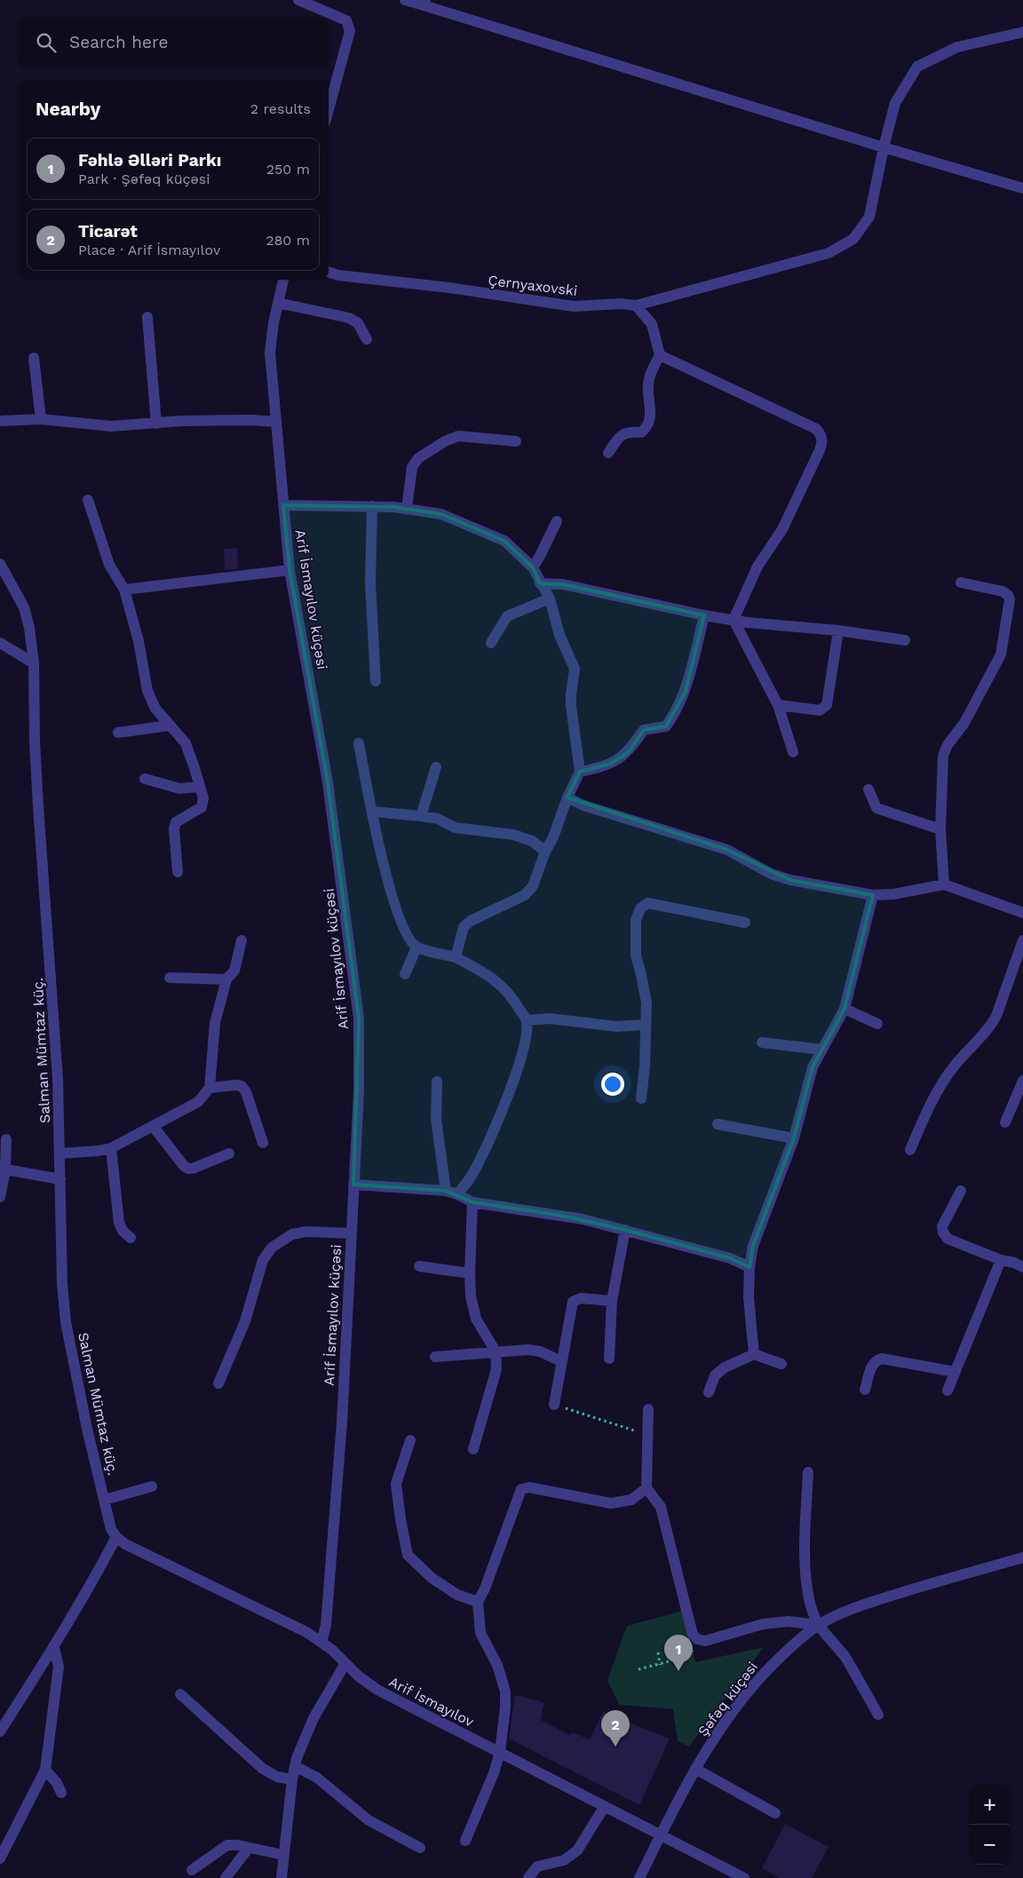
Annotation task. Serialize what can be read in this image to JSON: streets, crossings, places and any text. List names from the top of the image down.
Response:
{
  "streets": {
    "street": [
      "Çernyaxovski",
      "Arif İsmayılov küçəsi",
      "Salman Mümtaz küç.",
      "Şəfəq küçəsi",
      "Arif İsmayılov"
    ]
  },
  "crossings": [
    ["Arif İsmayılov küçəsi", "Arif İsmayılov"],
    ["Salman Mümtaz küç.", "Arif İsmayılov"],
    ["Şəfəq küçəsi", "Arif İsmayılov"]
  ],
  "page": {
    "search": "Search here",
    "heading": ["Nearby", "2 results"],
    "list": [
      {
        "mark": "1",
        "name": "Fəhlə Əlləri Parkı",
        "note": "Park · Şəfəq küçəsi",
        "value": "250 m"
      },
      {
        "mark": "2",
        "name": "Ticarət",
        "note": "Place · Arif İsmayılov",
        "value": "280 m"
      }
    ],
    "pins": ["1", "2"],
    "map_buttons": ["+", "−"]
  }
}
